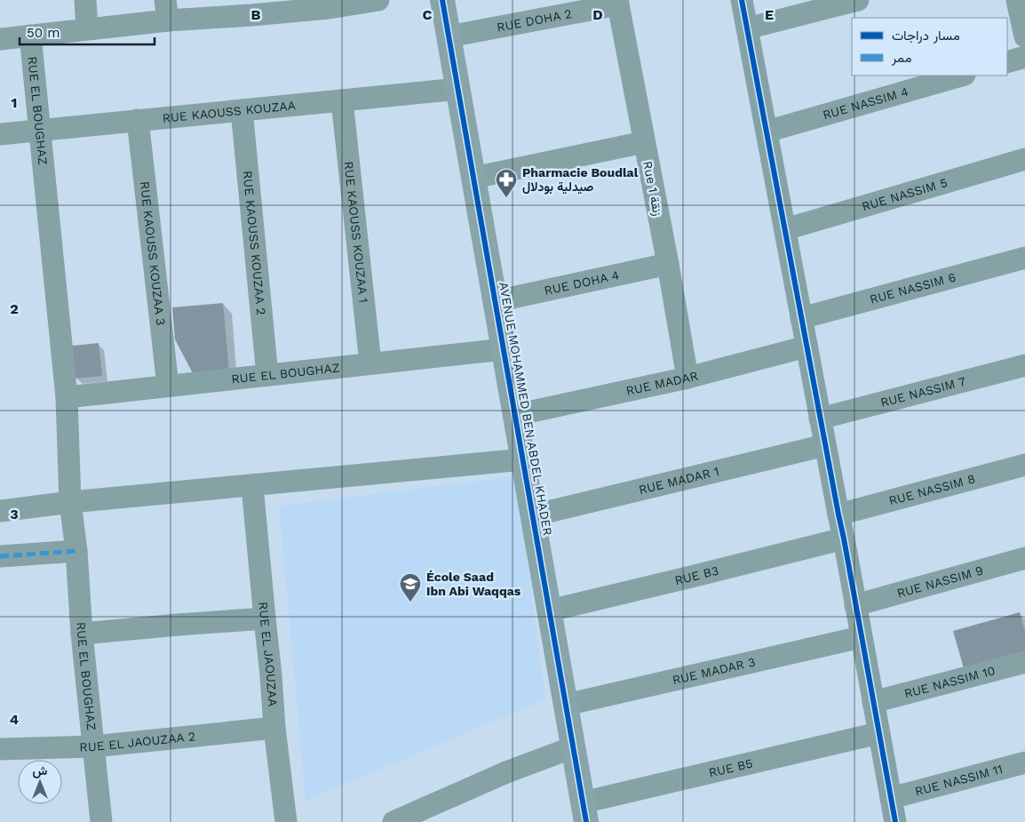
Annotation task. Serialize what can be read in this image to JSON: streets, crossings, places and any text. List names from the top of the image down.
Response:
{
  "streets": {
    "street": [
      "RUE DOHA 2",
      "RUE NASSIM 4",
      "RUE EL BOUGHAZ",
      "RUE KAOUSS KOUZAA",
      "Rue 1 زنقة",
      "RUE NASSIM 5",
      "RUE KAOUSS KOUZAA 1",
      "RUE KAOUSS KOUZAA 2",
      "RUE KAOUSS KOUZAA 3",
      "RUE DOHA 4",
      "RUE NASSIM 6",
      "RUE MADAR",
      "RUE NASSIM 7",
      "AVENUE MOHAMMED BEN ABDEL KHADER",
      "RUE MADAR 1",
      "RUE NASSIM 8",
      "RUE B3",
      "RUE NASSIM 9",
      "RUE EL JAOUZAA",
      "RUE MADAR 3",
      "RUE NASSIM 10",
      "RUE EL JAOUZAA 2",
      "RUE B5",
      "RUE NASSIM 11"
    ]
  },
  "crossings": [
    ["RUE DOHA 2", "Rue 1 زنقة"],
    ["RUE DOHA 2", "AVENUE MOHAMMED BEN ABDEL KHADER"],
    ["RUE EL BOUGHAZ", "RUE KAOUSS KOUZAA"],
    ["RUE EL BOUGHAZ", "RUE KAOUSS KOUZAA 1"],
    ["RUE EL BOUGHAZ", "RUE KAOUSS KOUZAA 2"],
    ["RUE EL BOUGHAZ", "RUE KAOUSS KOUZAA 3"],
    ["RUE EL BOUGHAZ", "AVENUE MOHAMMED BEN ABDEL KHADER"],
    ["RUE EL BOUGHAZ", "RUE EL JAOUZAA 2"],
    ["RUE KAOUSS KOUZAA", "RUE KAOUSS KOUZAA 1"],
    ["RUE KAOUSS KOUZAA", "RUE KAOUSS KOUZAA 2"],
    ["RUE KAOUSS KOUZAA", "RUE KAOUSS KOUZAA 3"],
    ["RUE KAOUSS KOUZAA", "AVENUE MOHAMMED BEN ABDEL KHADER"],
    ["Rue 1 زنقة", "RUE DOHA 4"],
    ["Rue 1 زنقة", "RUE MADAR"],
    ["RUE DOHA 4", "AVENUE MOHAMMED BEN ABDEL KHADER"],
    ["RUE MADAR", "AVENUE MOHAMMED BEN ABDEL KHADER"],
    ["AVENUE MOHAMMED BEN ABDEL KHADER", "RUE MADAR 1"],
    ["AVENUE MOHAMMED BEN ABDEL KHADER", "RUE B3"],
    ["AVENUE MOHAMMED BEN ABDEL KHADER", "RUE MADAR 3"],
    ["AVENUE MOHAMMED BEN ABDEL KHADER", "RUE B5"],
    ["RUE EL JAOUZAA", "RUE EL JAOUZAA 2"]
  ],
  "places": {
    "pharmacy": ["Pharmacie Boudlal صيدلية بودلال"],
    "school or university": ["École Saad Ibn Abi Waqqas"]
  },
  "legend": ["مسار دراجات", "ممر"],
  "scale_bar": "50 m",
  "north": "top",
  "grid": {
    "columns": [
      "B",
      "C",
      "D",
      "E"
    ],
    "rows": [
      "1",
      "2",
      "3",
      "4"
    ]
  }
}
